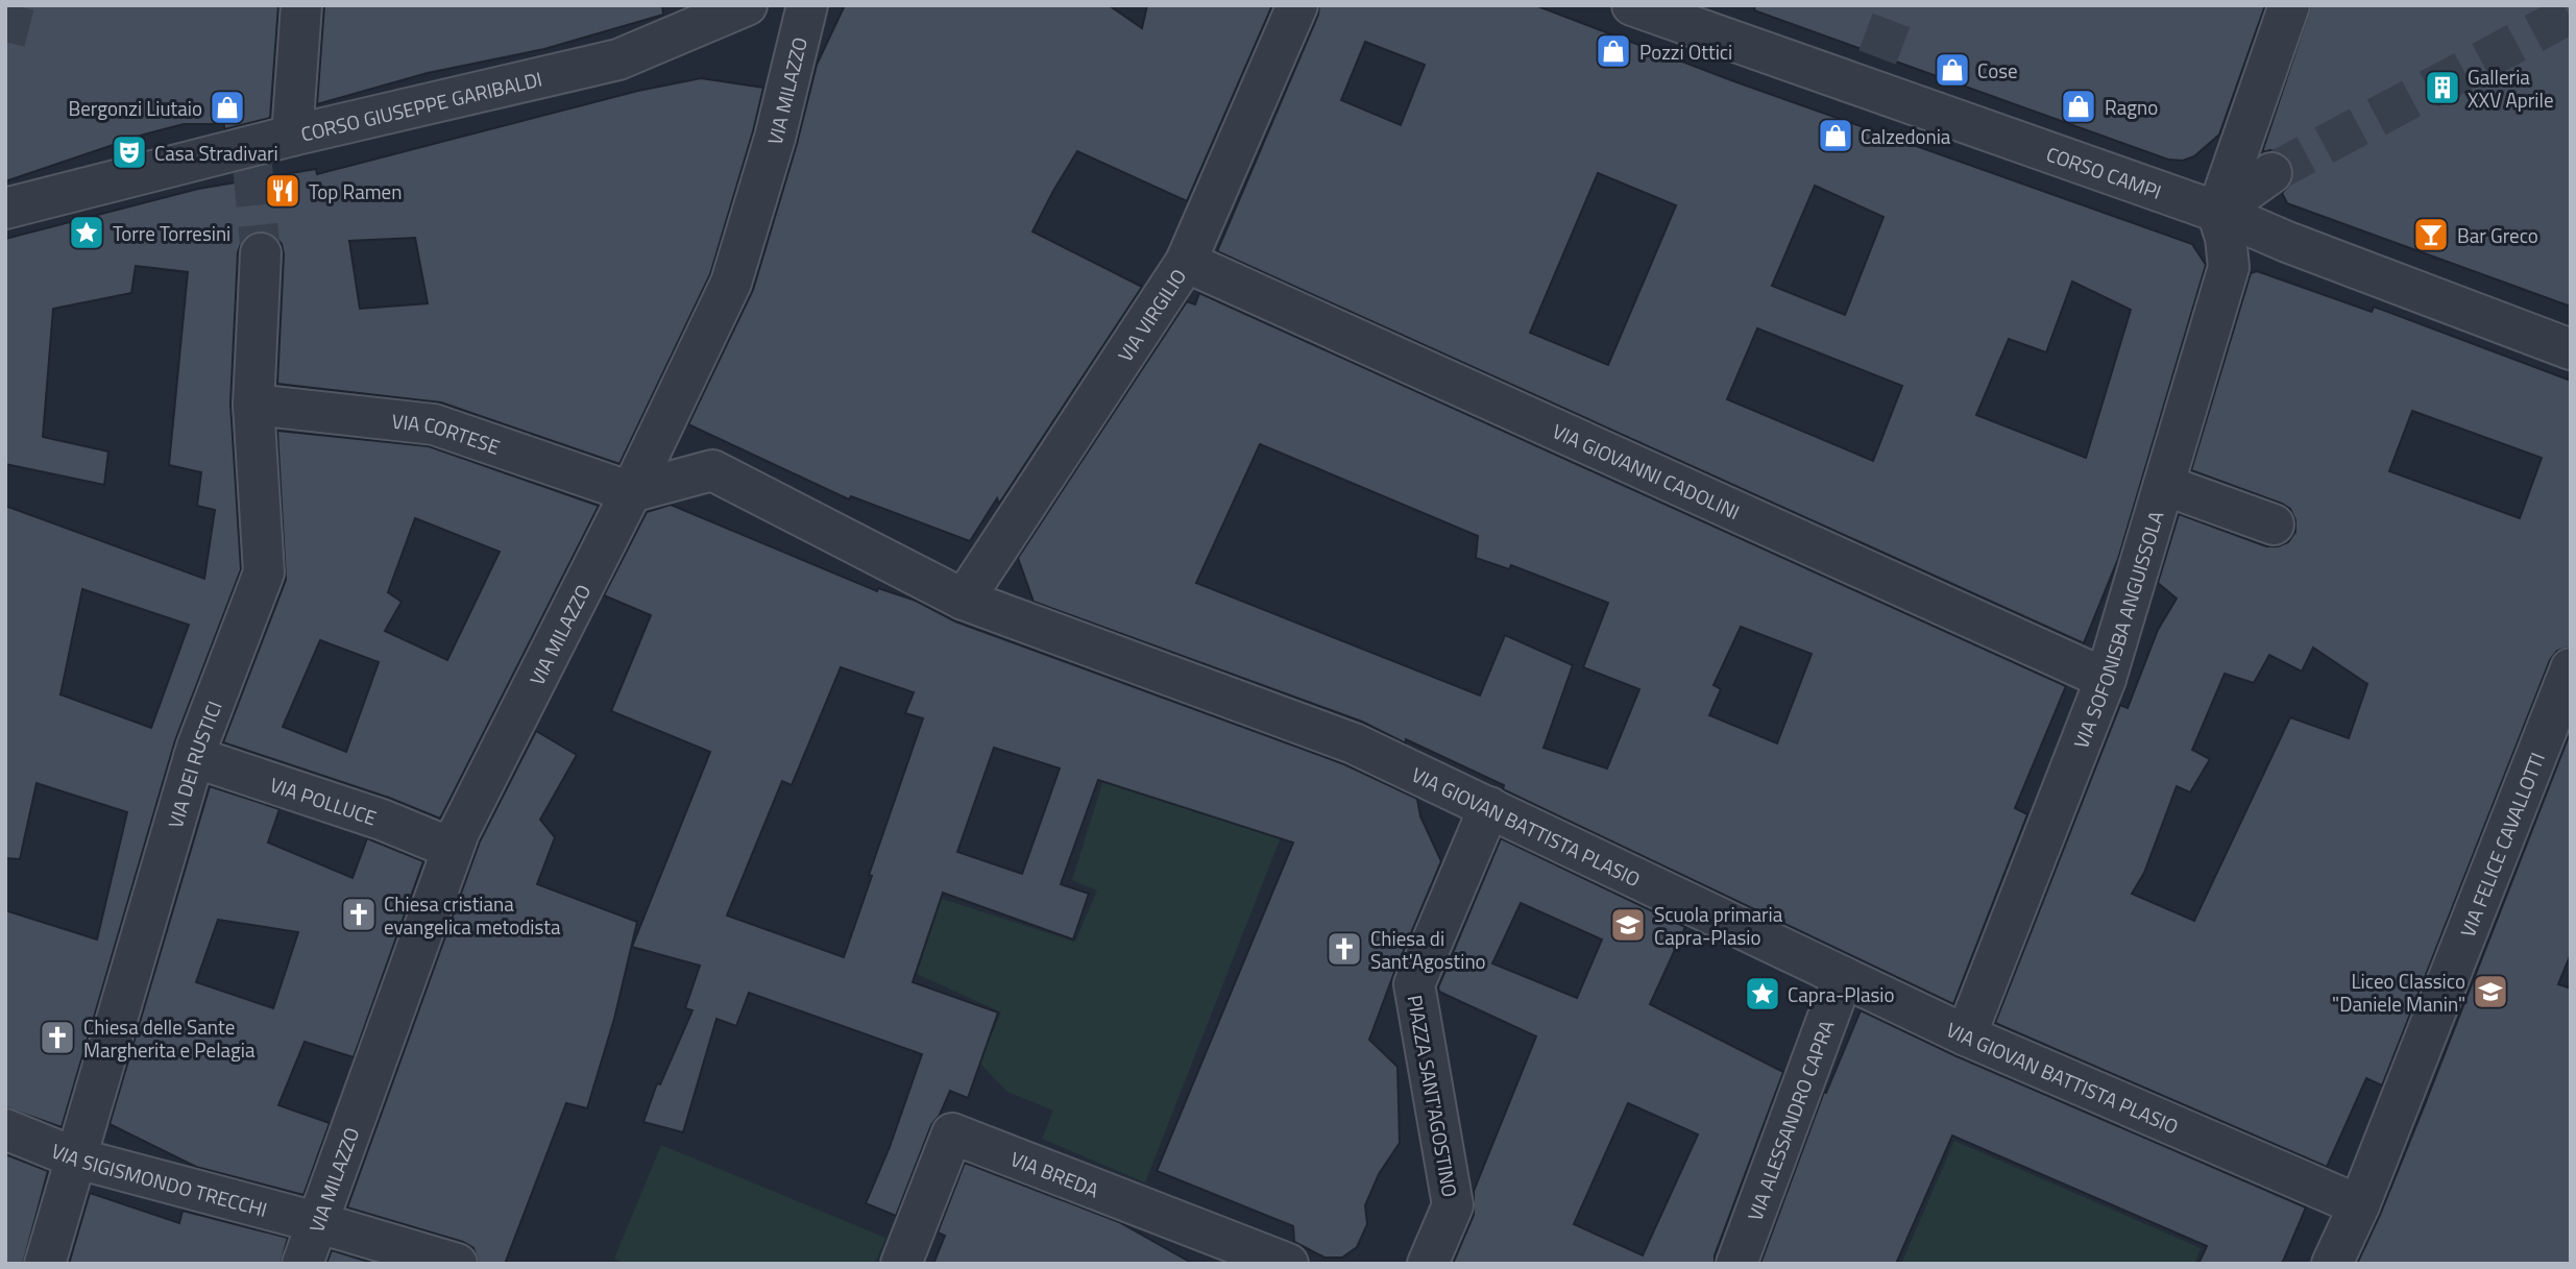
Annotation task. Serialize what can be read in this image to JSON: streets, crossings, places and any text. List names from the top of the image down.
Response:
{
  "streets": {
    "street": [
      "VIA MILAZZO",
      "CORSO GIUSEPPE GARIBALDI",
      "CORSO CAMPI",
      "VIA VIRGILIO",
      "VIA CORTESE",
      "VIA GIOVANNI CADOLINI",
      "VIA SOFONISBA ANGUISSOLA",
      "VIA DEI RUSTICI",
      "VIA POLLUCE",
      "VIA GIOVAN BATTISTA PLASIO",
      "VIA FELICE CAVALLOTTI",
      "PIAZZA SANT'AGOSTINO",
      "VIA ALESSANDRO CAPRA",
      "VIA BREDA",
      "VIA SIGISMONDO TRECCHI"
    ]
  },
  "crossings": [
    ["VIA MILAZZO", "VIA CORTESE"],
    ["VIA MILAZZO", "VIA POLLUCE"],
    ["VIA MILAZZO", "VIA GIOVAN BATTISTA PLASIO"],
    ["VIA MILAZZO", "VIA SIGISMONDO TRECCHI"],
    ["CORSO CAMPI", "VIA SOFONISBA ANGUISSOLA"],
    ["VIA VIRGILIO", "VIA GIOVANNI CADOLINI"],
    ["VIA VIRGILIO", "VIA GIOVAN BATTISTA PLASIO"],
    ["VIA CORTESE", "VIA DEI RUSTICI"],
    ["VIA CORTESE", "VIA GIOVAN BATTISTA PLASIO"],
    ["VIA GIOVANNI CADOLINI", "VIA SOFONISBA ANGUISSOLA"],
    ["VIA SOFONISBA ANGUISSOLA", "VIA GIOVAN BATTISTA PLASIO"],
    ["VIA DEI RUSTICI", "VIA POLLUCE"],
    ["VIA DEI RUSTICI", "VIA SIGISMONDO TRECCHI"],
    ["VIA GIOVAN BATTISTA PLASIO", "VIA FELICE CAVALLOTTI"],
    ["VIA GIOVAN BATTISTA PLASIO", "PIAZZA SANT'AGOSTINO"],
    ["VIA GIOVAN BATTISTA PLASIO", "VIA ALESSANDRO CAPRA"]
  ],
  "places": {
    "shop": [
      "Pozzi Ottici",
      "Cose",
      "Ragno",
      "Bergonzi Liutaio",
      "Calzedonia"
    ],
    "building": ["Galleria XXV Aprile"],
    "theatre": ["Casa Stradivari"],
    "restaurant": ["Top Ramen"],
    "place": ["Torre Torresini", "Capra-Plasio"],
    "bar": ["Bar Greco"],
    "church": ["Chiesa cristiana evangelica metodista", "Chiesa di Sant'Agostino", "Chiesa delle Sante Margherita e Pelagia"],
    "school or university": ["Scuola primaria Capra-Plasio", "Liceo Classico \"Daniele Manin\""]
  }
}
